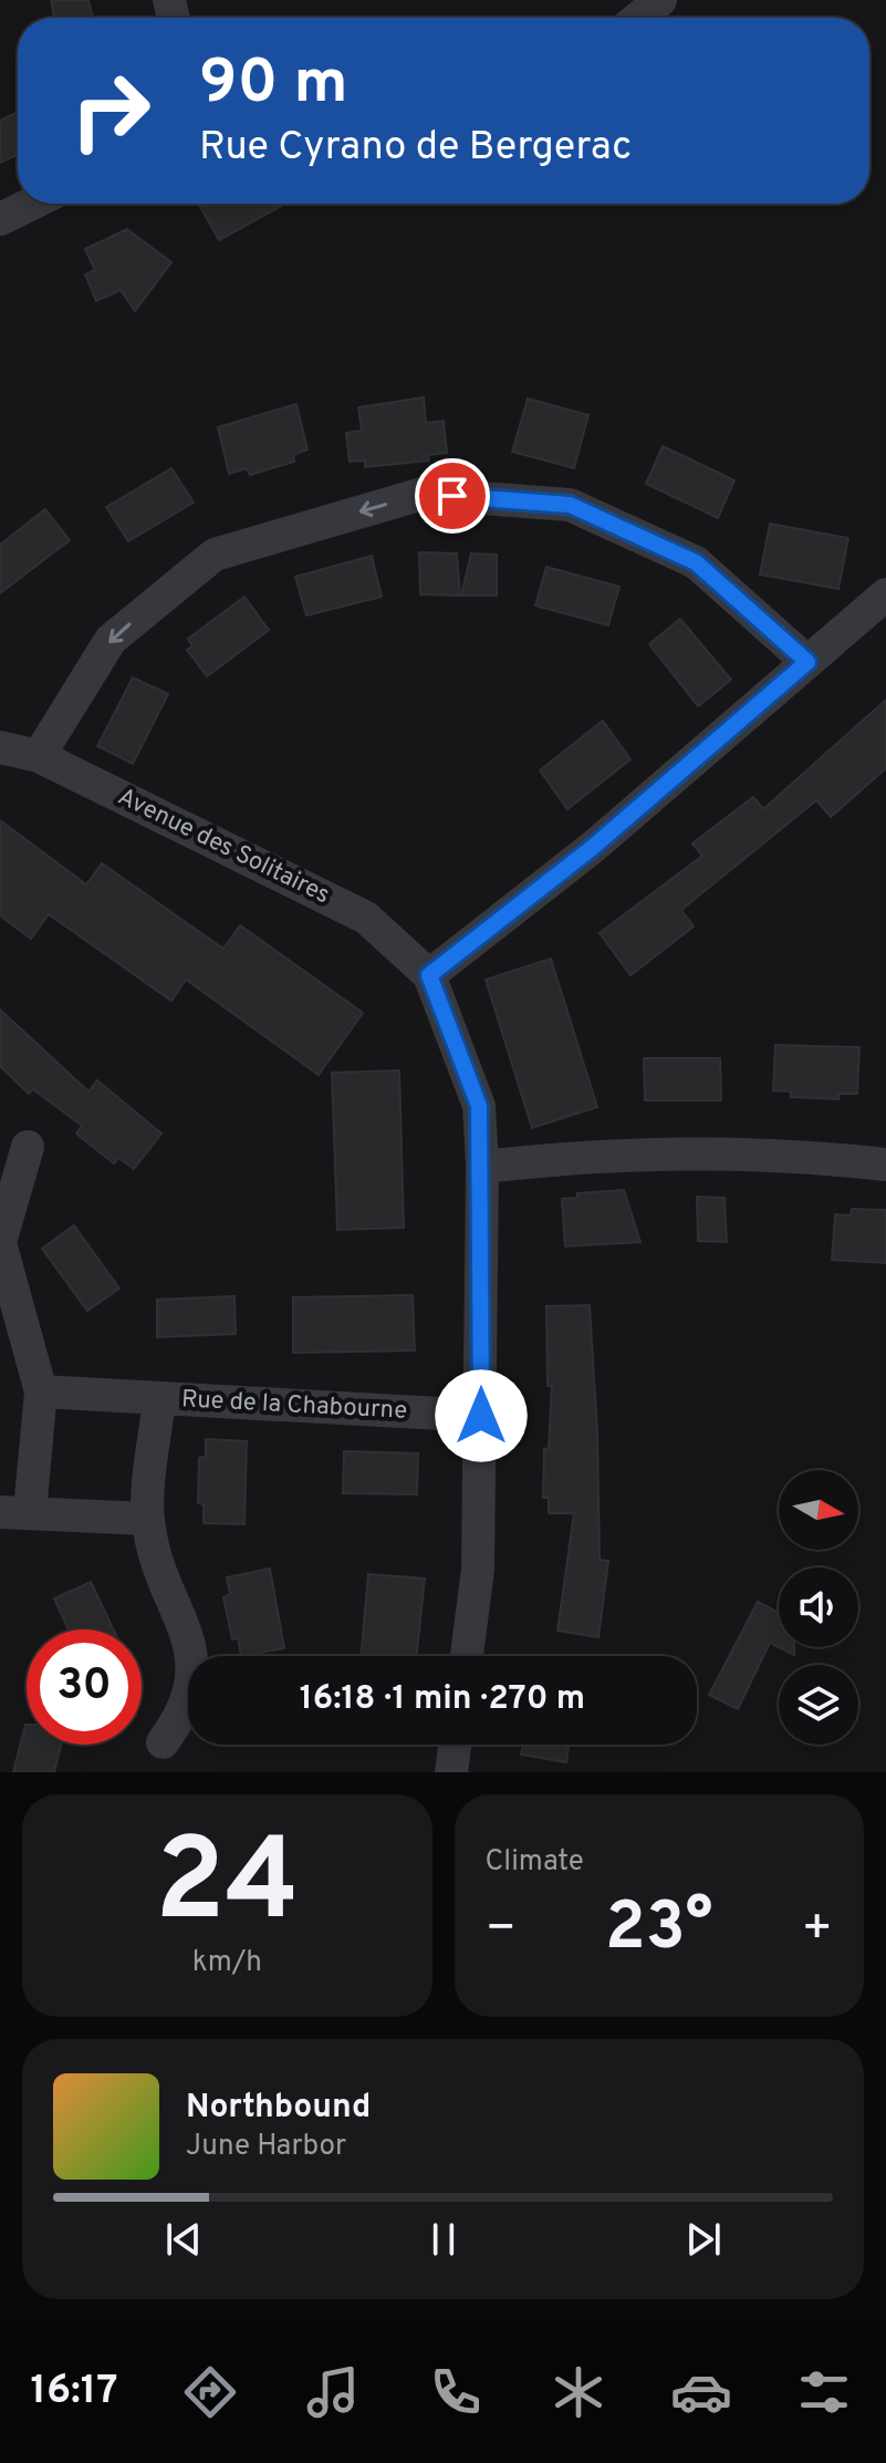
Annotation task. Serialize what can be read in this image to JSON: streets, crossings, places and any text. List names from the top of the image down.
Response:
{
  "streets": {
    "street": ["Avenue des Solitaires", "Rue de la Chabourne"]
  },
  "north": "right",
  "page": {
    "turn": ["90 m", "Rue Cyrano de Bergerac"],
    "limit": "30",
    "trip": "16:18 · 1 min · 270 m",
    "tile": [
      ["24", "km/h"],
      "Climate"
    ],
    "heat": ["−", "23°", "+"],
    "song": ["Northbound", "June Harbor"],
    "tabs": "16:17"
  }
}
